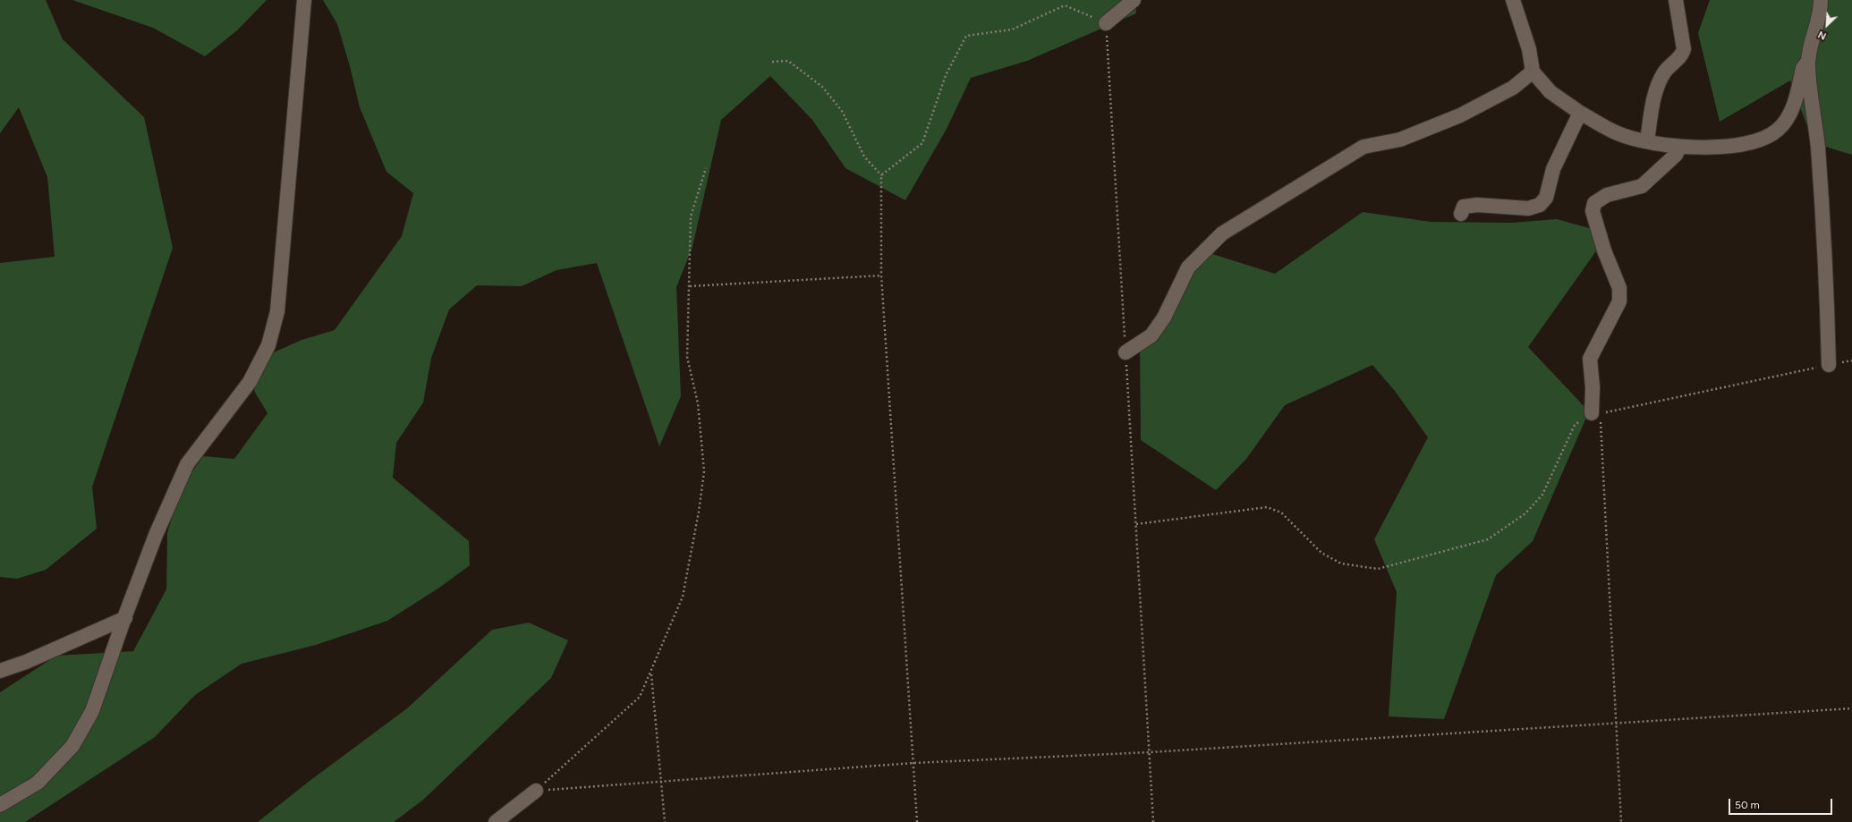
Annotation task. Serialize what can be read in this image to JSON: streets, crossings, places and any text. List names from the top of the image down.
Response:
{
  "scale_bar": "50 m",
  "north": "bottom left"
}
